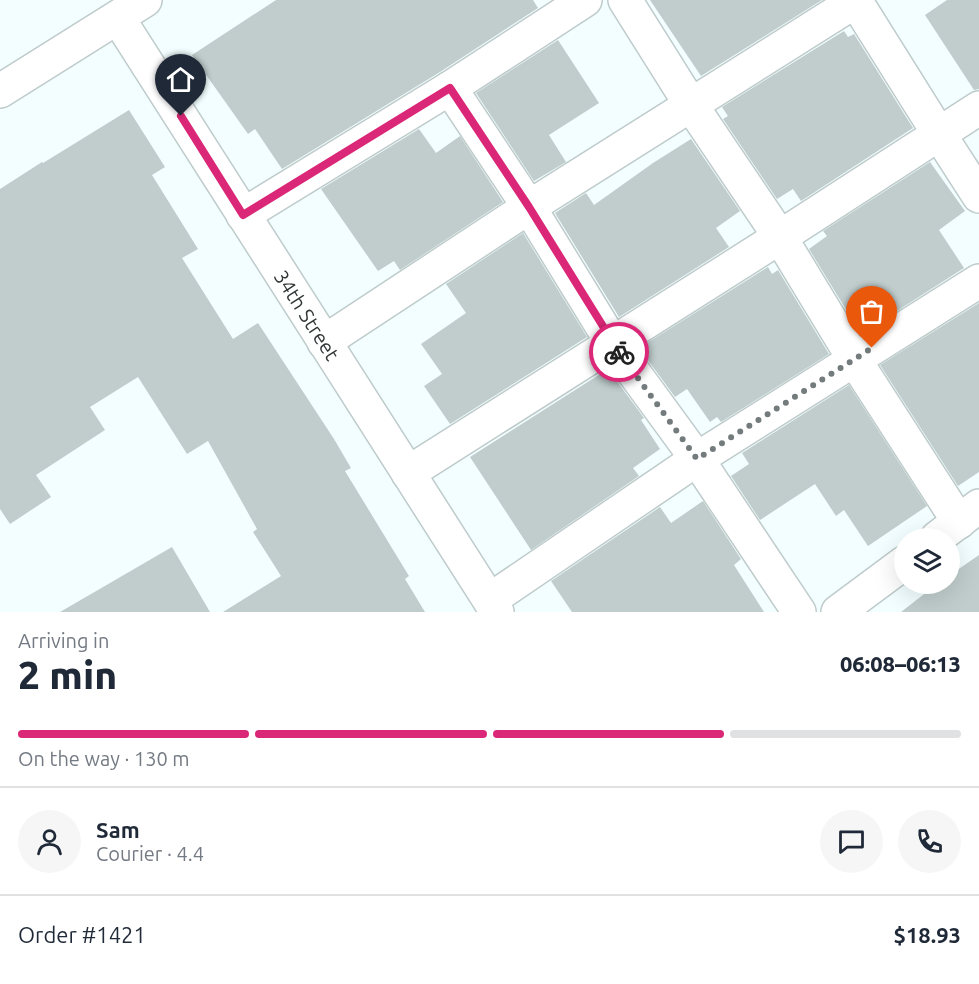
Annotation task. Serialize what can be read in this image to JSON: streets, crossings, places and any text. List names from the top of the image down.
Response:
{
  "streets": {
    "street": ["34th Street"]
  },
  "page": {
    "heading": ["2 min", "Arriving in", "06:08–06:13"],
    "panel": [
      "Sam",
      "Courier · 4.4",
      "Order #1421",
      "$18.93"
    ],
    "bar": "On the way · 130 m"
  }
}
